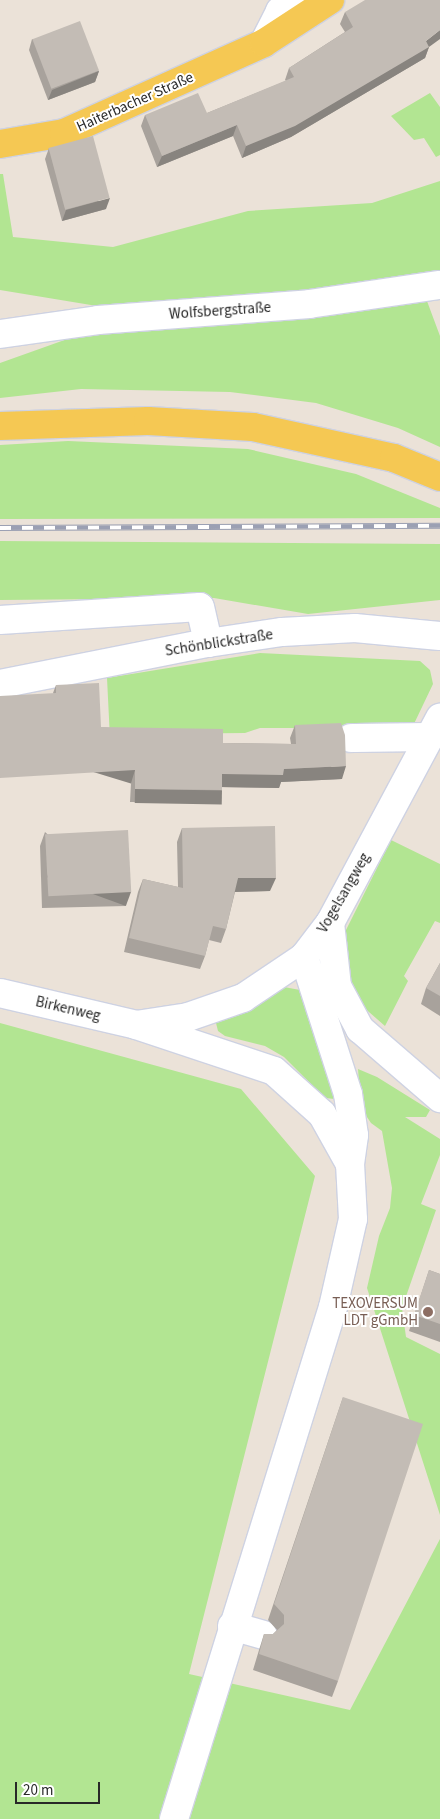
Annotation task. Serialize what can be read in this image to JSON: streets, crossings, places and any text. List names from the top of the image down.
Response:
{
  "streets": {
    "main road": ["Haiterbacher Straße"],
    "street": [
      "Wolfsbergstraße",
      "Schönblickstraße",
      "Vogelsangweg",
      "Birkenweg"
    ]
  },
  "crossings": [
    ["Vogelsangweg", "Birkenweg"]
  ],
  "places": ["TEXOVERSUM LDT gGmbH"],
  "scale_bar": "20 m"
}
